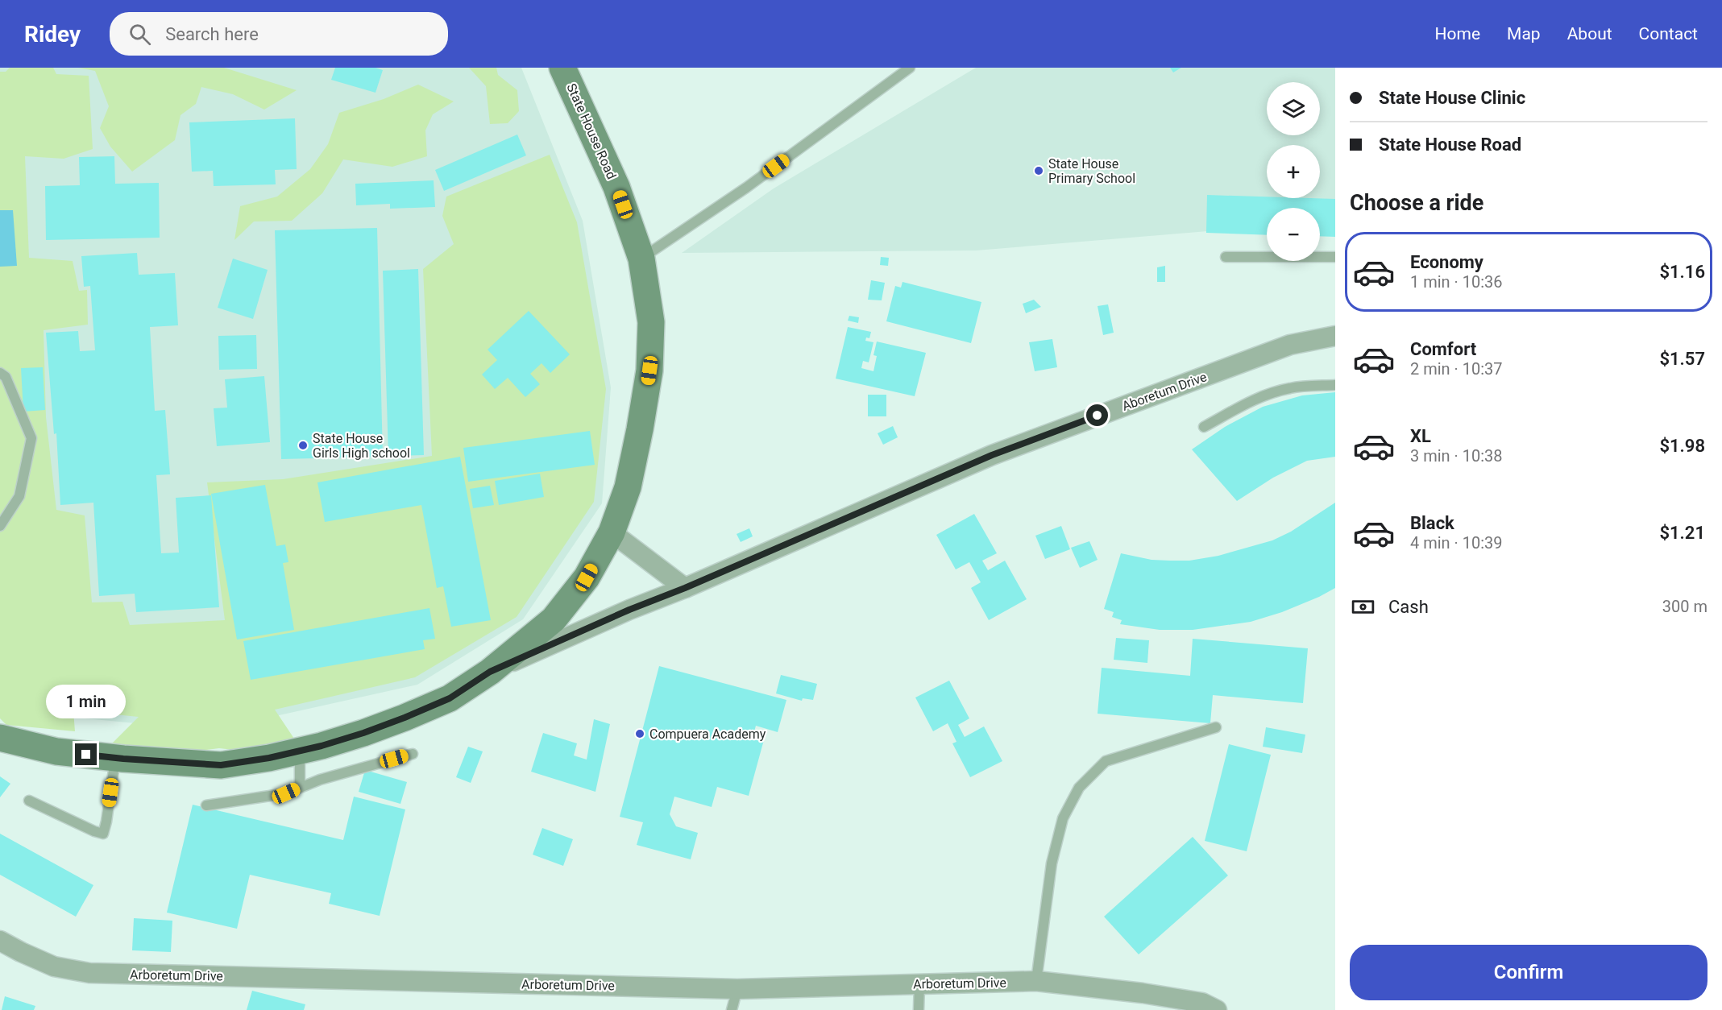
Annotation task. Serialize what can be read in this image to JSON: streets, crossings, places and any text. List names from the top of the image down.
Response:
{
  "streets": {
    "street": ["State House Road", "Aboretum Drive", "Arboretum Drive"]
  },
  "crossings": [
    ["State House Road", "Aboretum Drive"]
  ],
  "places": ["State House Primary School", "State House Girls High school", "Compuera Academy"],
  "page": {
    "header": "Ridey",
    "search": "Search here",
    "nav": [
      "Home",
      "Map",
      "About",
      "Contact"
    ],
    "banner": ["State House Clinic", "State House Road"],
    "map_buttons": ["+", "−"],
    "heading": "Choose a ride",
    "list": [
      {
        "name": "Economy",
        "note": "1 min · 10:36",
        "value": "$1.16"
      },
      {
        "name": "Comfort",
        "note": "2 min · 10:37",
        "value": "$1.57"
      },
      {
        "name": "XL",
        "note": "3 min · 10:38",
        "value": "$1.98"
      },
      {
        "name": "Black",
        "note": "4 min · 10:39",
        "value": "$1.21"
      }
    ],
    "pay": ["Cash", "300 m"],
    "bubble": "1 min",
    "buttons": "Confirm"
  }
}
